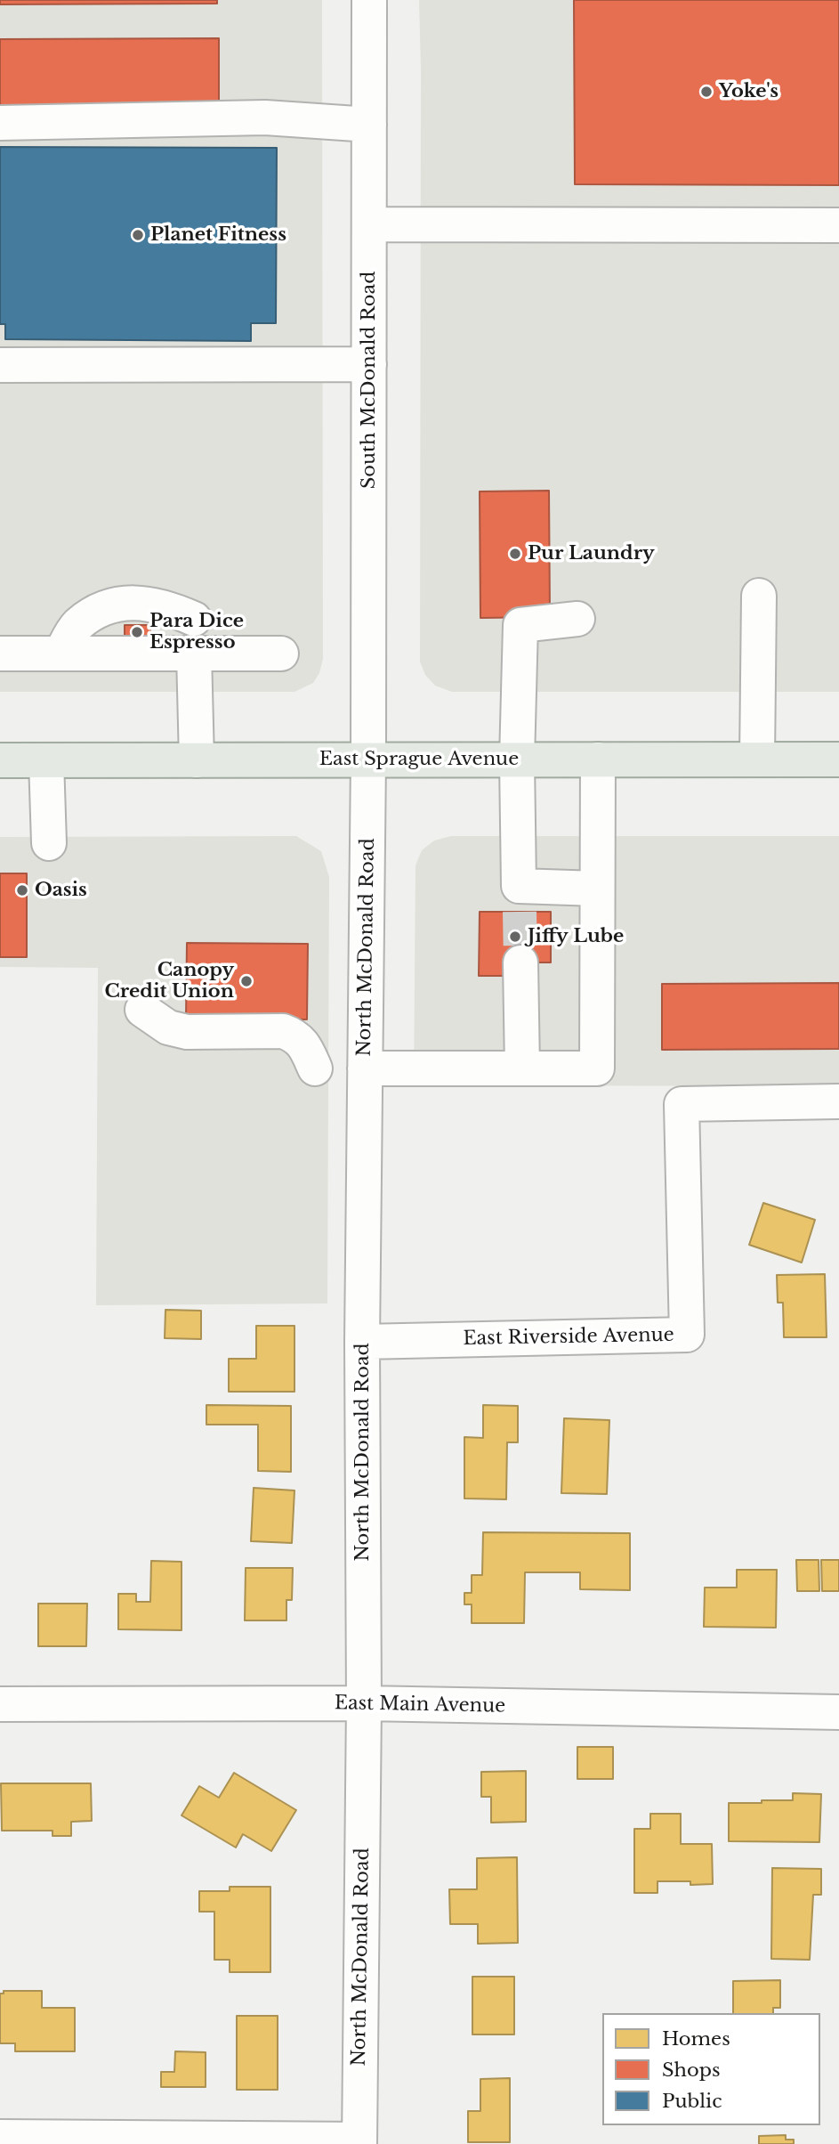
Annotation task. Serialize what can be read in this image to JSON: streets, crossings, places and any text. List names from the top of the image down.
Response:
{
  "streets": {
    "main road": ["East Sprague Avenue"],
    "street": [
      "South McDonald Road",
      "North McDonald Road",
      "East Riverside Avenue",
      "East Main Avenue"
    ]
  },
  "crossings": [
    ["South McDonald Road", "East Sprague Avenue"],
    ["South McDonald Road", "North McDonald Road"],
    ["East Sprague Avenue", "North McDonald Road"],
    ["North McDonald Road", "East Riverside Avenue"],
    ["North McDonald Road", "East Main Avenue"]
  ],
  "places": [
    "Yoke's",
    "Planet Fitness",
    "Pur Laundry",
    "Para Dice Espresso",
    "Oasis",
    "Jiffy Lube",
    "Canopy Credit Union"
  ],
  "legend": ["Homes", "Shops", "Public"]
}
